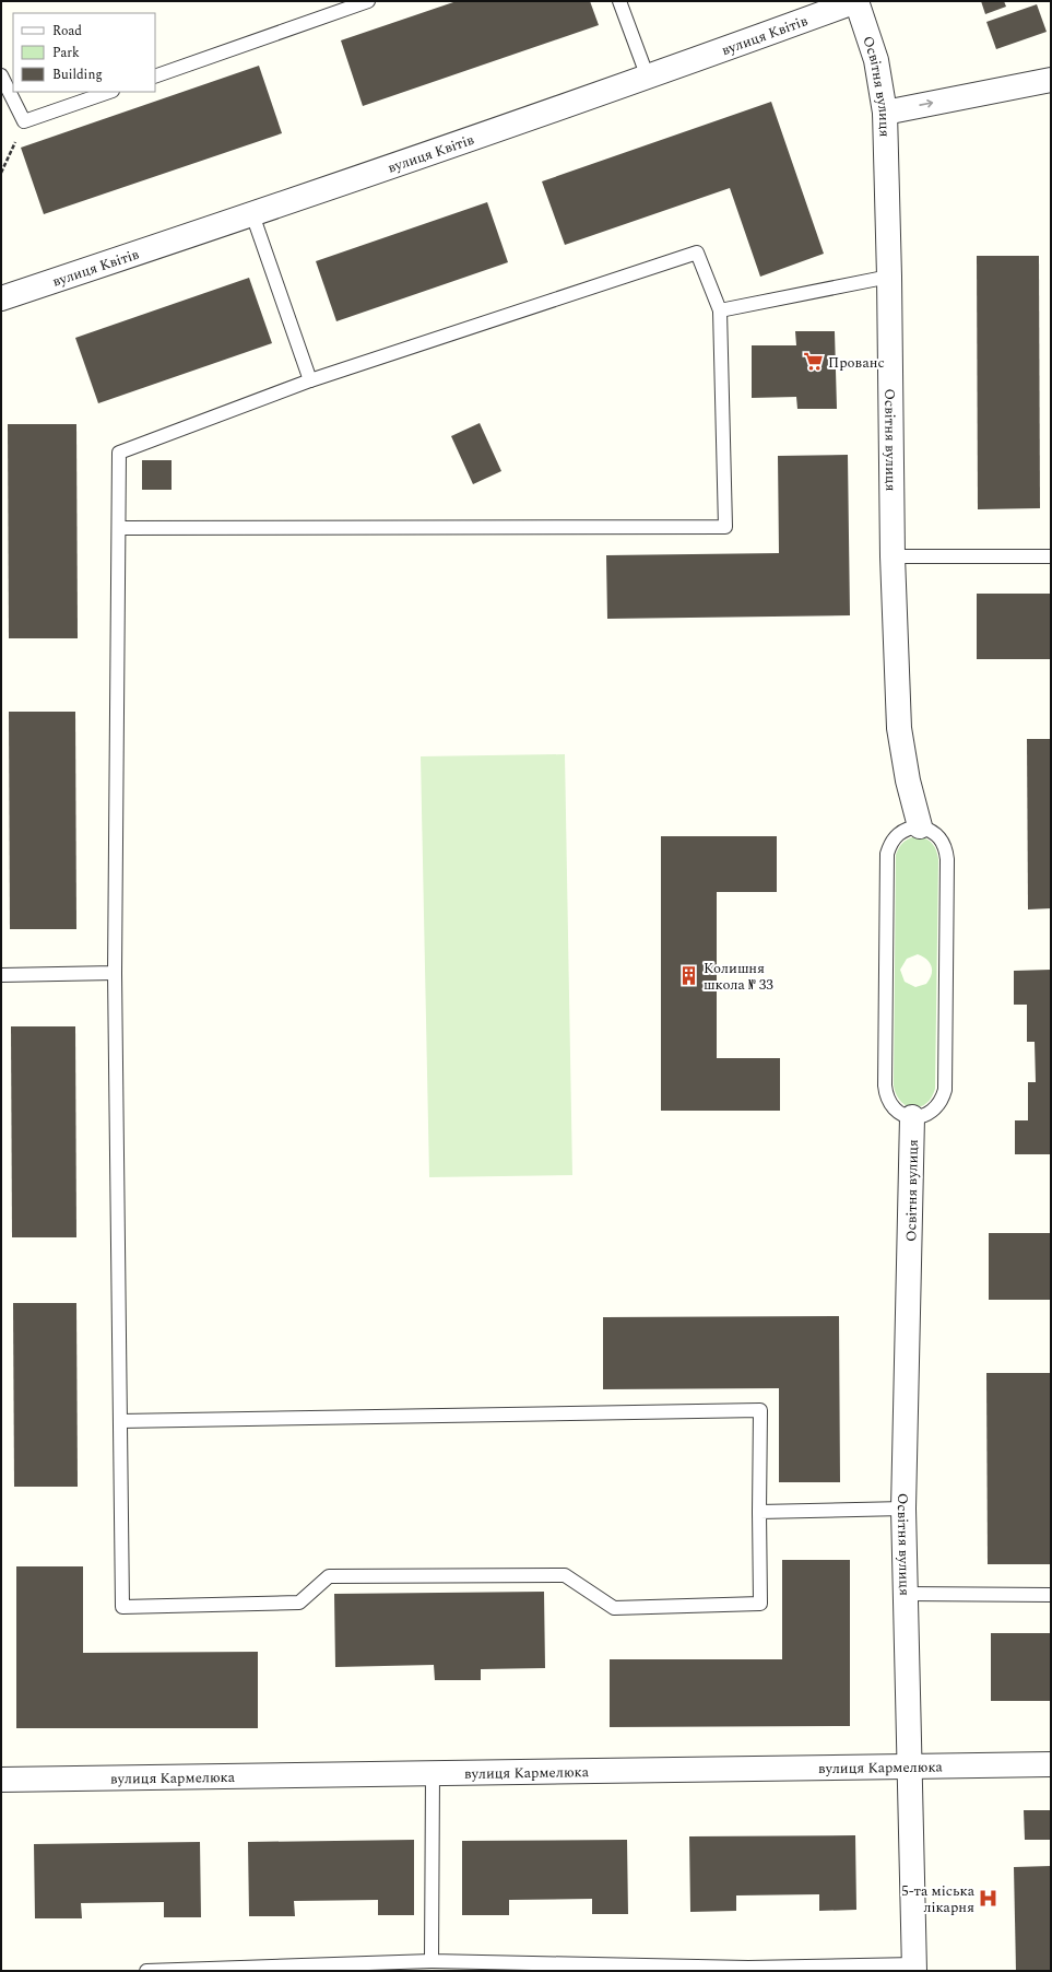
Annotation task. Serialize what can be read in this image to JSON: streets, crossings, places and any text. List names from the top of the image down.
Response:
{
  "streets": {
    "street": ["вулиця Квітів", "Освітня вулиця", "вулиця Кармелюка"]
  },
  "crossings": [
    ["вулиця Квітів", "Освітня вулиця"],
    ["Освітня вулиця", "вулиця Кармелюка"]
  ],
  "places": {
    "supermarket": ["Прованс"],
    "building": ["Колишня школа № 33"],
    "hospital": ["5-та міська лікарня"]
  },
  "legend": ["Road", "Park", "Building"]
}
